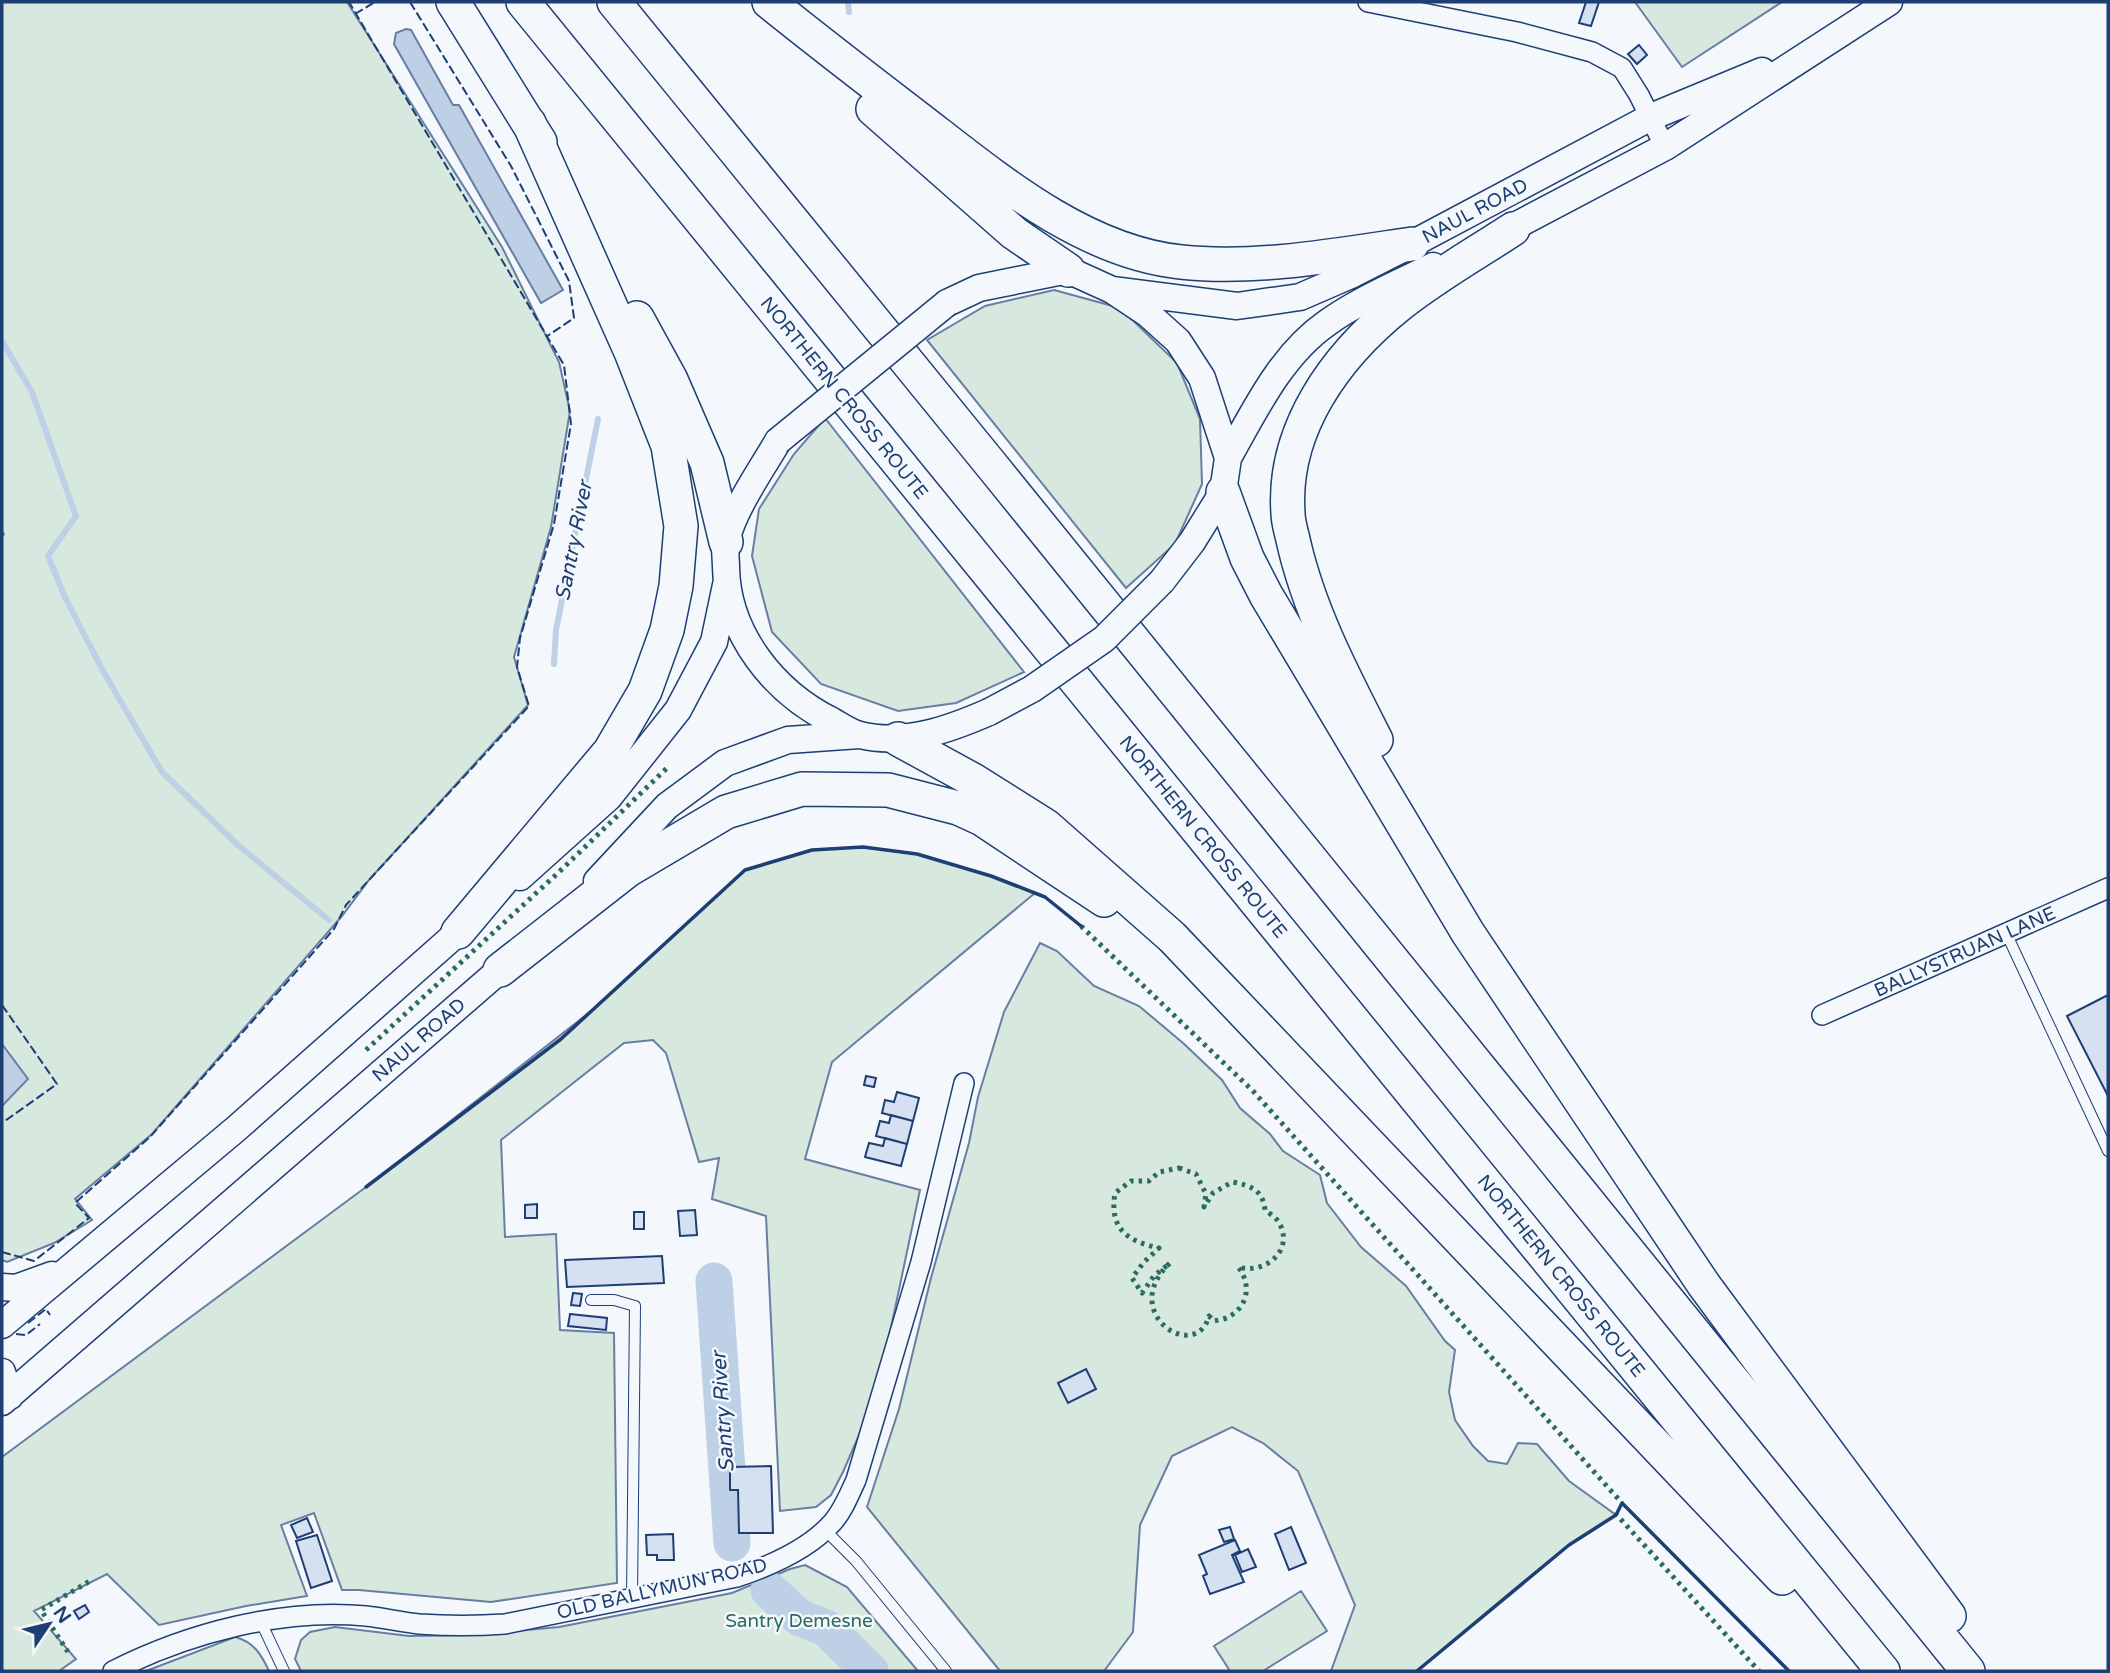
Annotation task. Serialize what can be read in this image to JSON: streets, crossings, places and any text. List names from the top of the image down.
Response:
{
  "streets": {
    "highway": ["NORTHERN CROSS ROUTE"],
    "main road": ["NAUL ROAD"],
    "street": ["BALLYSTRUAN LANE", "OLD BALLYMUN ROAD"]
  },
  "water": ["Santry River"],
  "parks": ["Santry Demesne"],
  "north": "top right"
}
